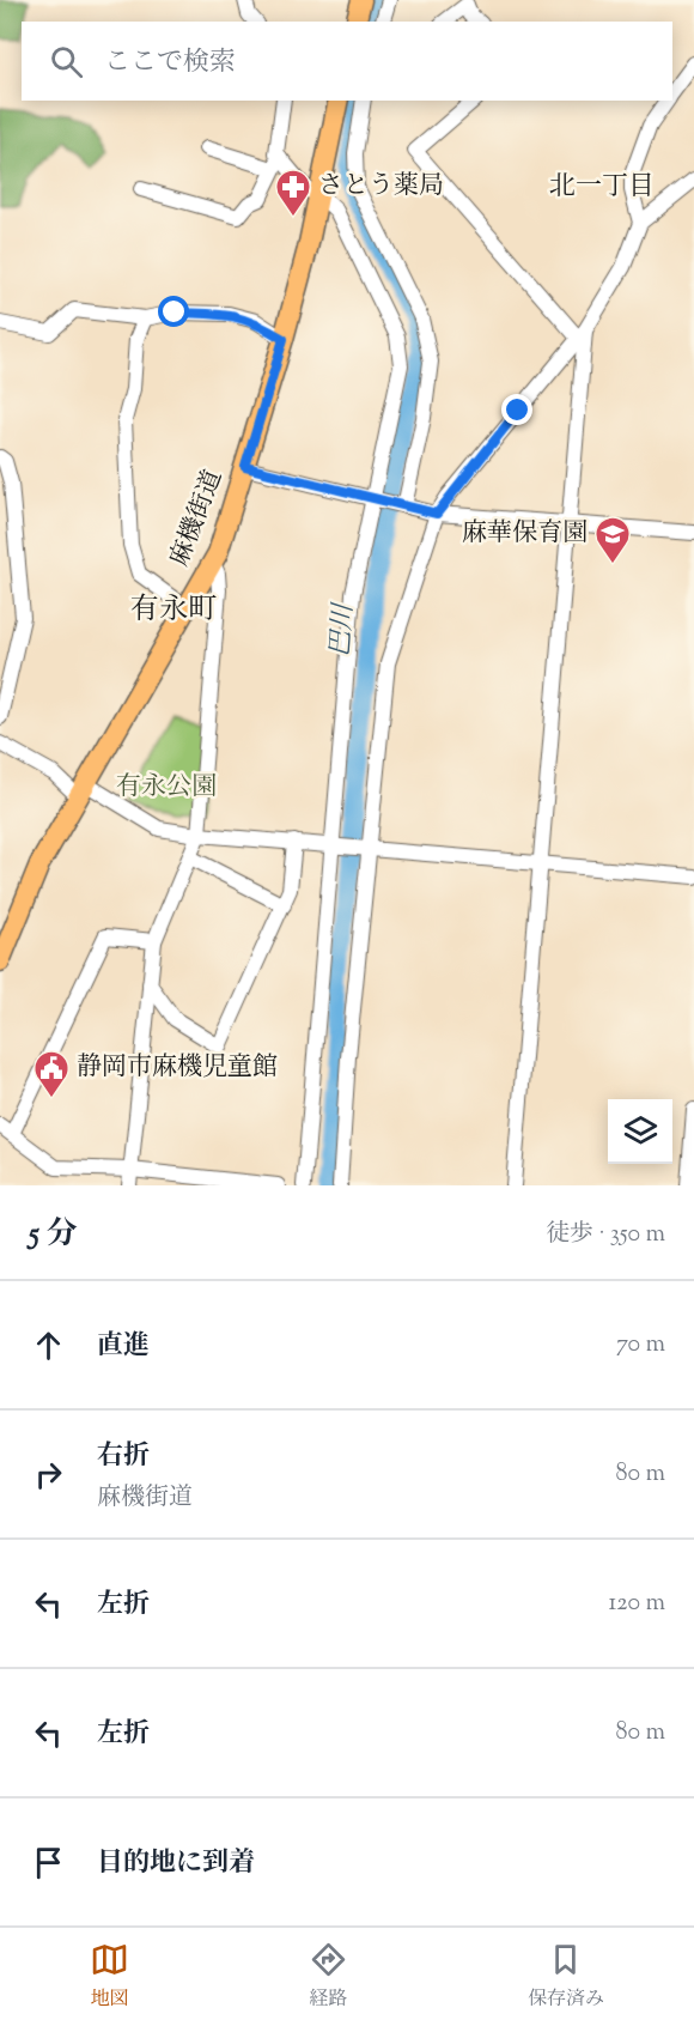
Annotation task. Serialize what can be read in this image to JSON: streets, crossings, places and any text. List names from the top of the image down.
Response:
{
  "streets": {
    "main road": ["麻機街道"]
  },
  "districts": ["北一丁目", "有永町"],
  "water": ["巴川"],
  "parks": ["有永公園"],
  "places": {
    "pharmacy": ["さとう薬局"],
    "school or university": ["麻華保育園"],
    "public building": ["静岡市麻機児童館"]
  },
  "page": {
    "search": "ここで検索",
    "heading": ["5 分", "徒歩 · 350 m"],
    "list": [
      ["直進", "70 m"],
      ["右折", "麻機街道", "80 m"],
      ["左折", "120 m"],
      ["左折", "80 m"],
      "目的地に到着"
    ],
    "nav": ["地図", "経路", "保存済み"]
  }
}
